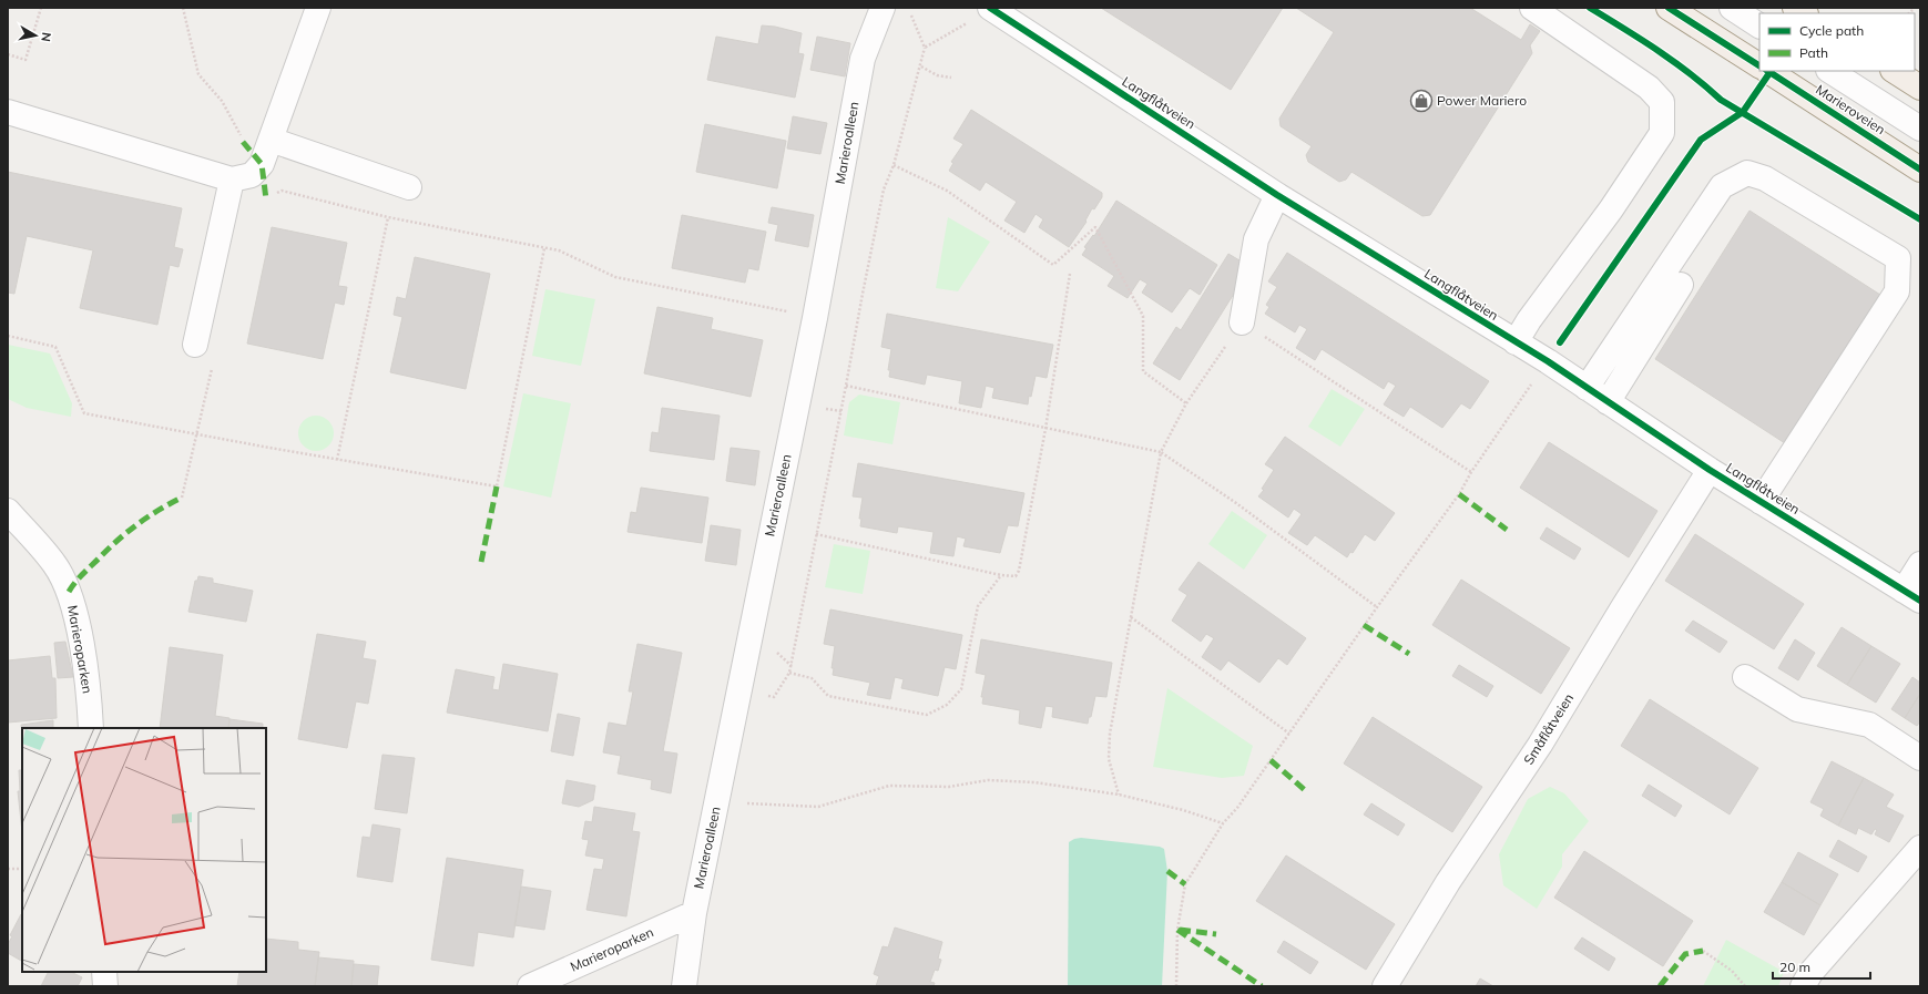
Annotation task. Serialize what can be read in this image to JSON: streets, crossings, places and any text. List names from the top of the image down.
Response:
{
  "streets": {
    "main road": ["Marieroveien"],
    "street": [
      "Langflåtveien",
      "Marieroalleen",
      "Marieroparken",
      "Småflåtveien"
    ]
  },
  "crossings": [
    ["Langflåtveien", "Småflåtveien"],
    ["Marieroalleen", "Marieroparken"]
  ],
  "places": {
    "shop": ["Power Mariero"]
  },
  "legend": ["Cycle path", "Path"],
  "scale_bar": "20 m",
  "north": "right"
}
